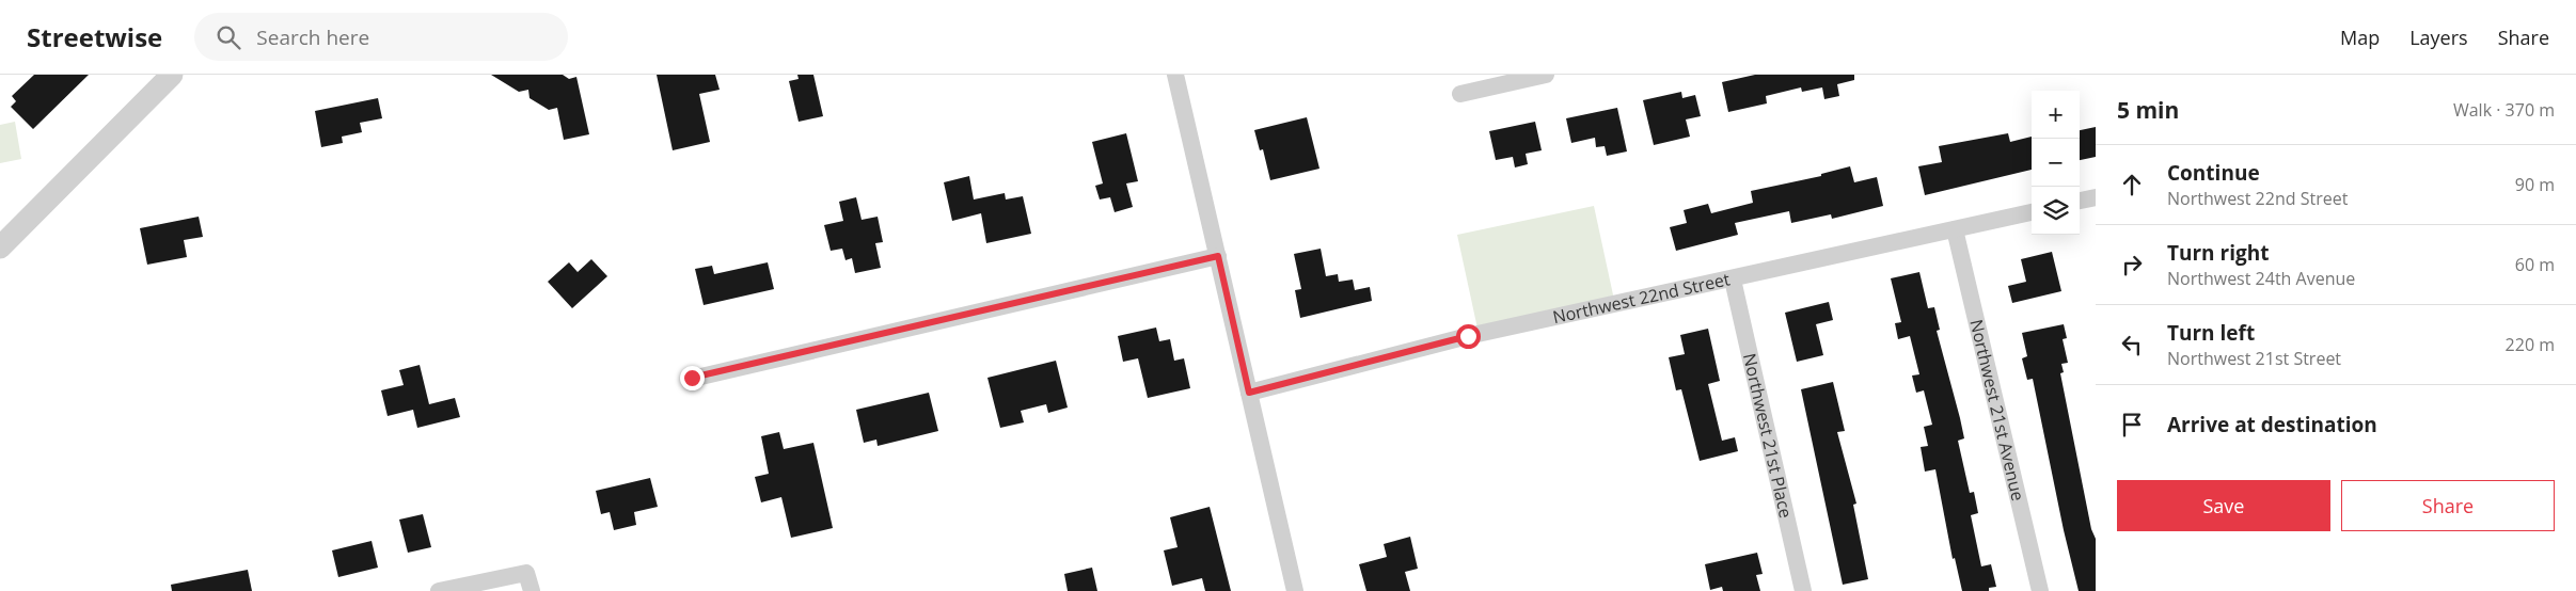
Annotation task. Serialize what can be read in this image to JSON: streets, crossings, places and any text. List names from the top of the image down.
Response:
{
  "streets": {
    "street": ["Northwest 22nd Street", "Northwest 21st Avenue", "Northwest 21st Place"]
  },
  "crossings": [
    ["Northwest 22nd Street", "Northwest 21st Avenue"],
    ["Northwest 22nd Street", "Northwest 21st Place"]
  ],
  "page": {
    "header": "Streetwise",
    "search": "Search here",
    "nav": ["Map", "Layers", "Share"],
    "heading": ["5 min", "Walk · 370 m"],
    "map_buttons": ["+", "−"],
    "list": [
      ["Continue", "Northwest 22nd Street", "90 m"],
      ["Turn right", "Northwest 24th Avenue", "60 m"],
      ["Turn left", "Northwest 21st Street", "220 m"],
      "Arrive at destination"
    ],
    "buttons": ["Save", "Share"]
  }
}
